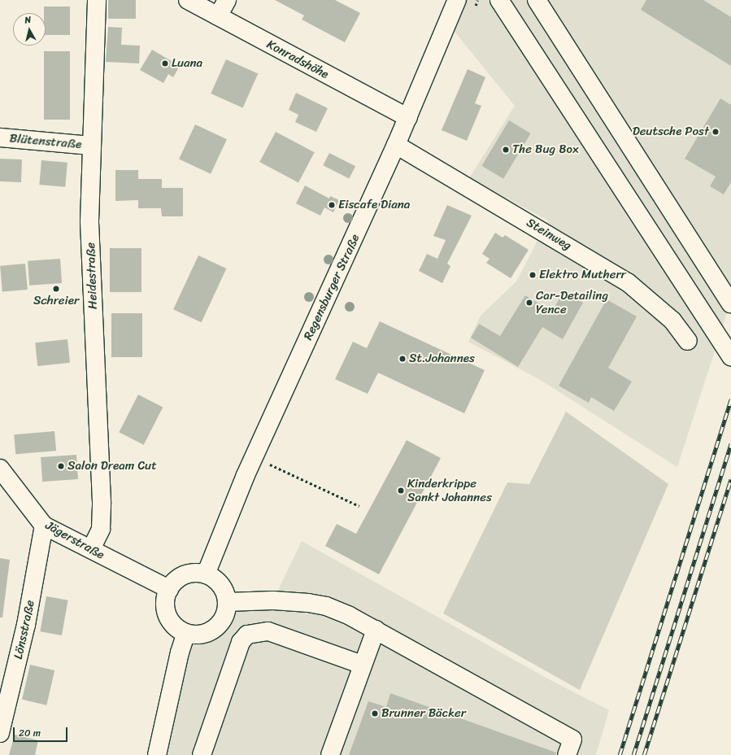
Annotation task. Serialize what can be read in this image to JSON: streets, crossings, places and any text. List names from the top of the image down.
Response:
{
  "streets": {
    "main road": [
      "Konradshöhe",
      "Blütenstraße",
      "Steinweg",
      "Heidestraße",
      "Regensburger Straße",
      "Jägerstraße",
      "Lönsstraße"
    ]
  },
  "crossings": [
    ["Konradshöhe", "Regensburger Straße"],
    ["Blütenstraße", "Heidestraße"],
    ["Steinweg", "Regensburger Straße"],
    ["Heidestraße", "Jägerstraße"],
    ["Regensburger Straße", "Jägerstraße"],
    ["Jägerstraße", "Lönsstraße"]
  ],
  "places": [
    "Luana",
    "Deutsche Post",
    "The Bug Box",
    "Eiscafe Diana",
    "Elektro Mutherr",
    "Schreier",
    "Car-Detailing Yence",
    "St.Johannes",
    "Salon Dream Cut",
    "Kinderkrippe Sankt Johannes",
    "Brunner Bäcker"
  ],
  "scale_bar": "20 m",
  "north": "top"
}
